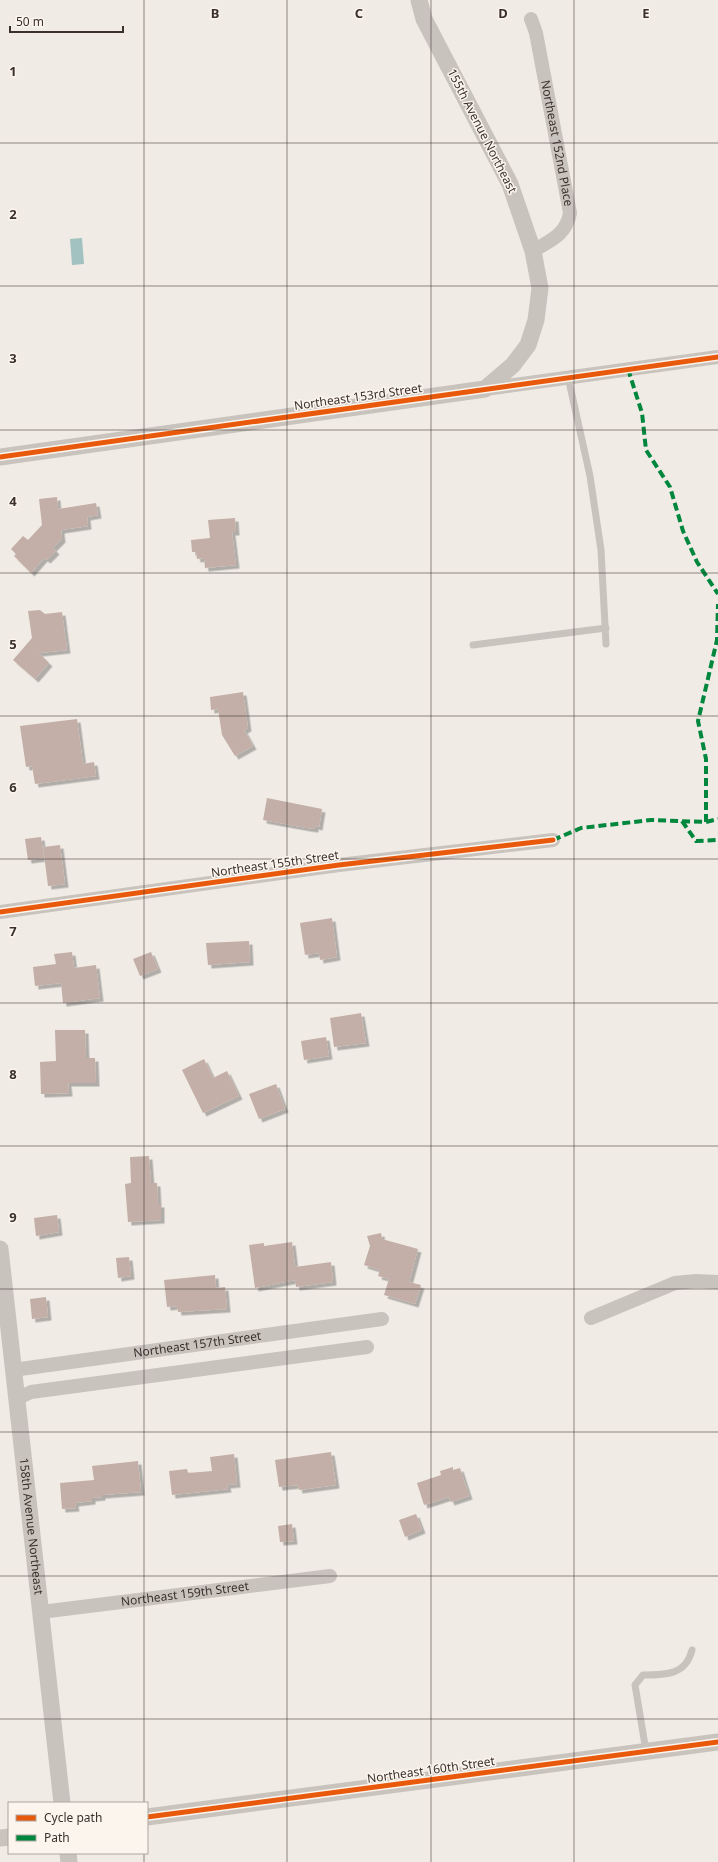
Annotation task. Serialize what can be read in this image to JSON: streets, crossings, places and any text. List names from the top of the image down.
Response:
{
  "streets": {
    "street": [
      "155th Avenue Northeast",
      "Northeast 152nd Place",
      "Northeast 153rd Street",
      "Northeast 155th Street",
      "Northeast 157th Street",
      "158th Avenue Northeast",
      "Northeast 159th Street",
      "Northeast 160th Street"
    ]
  },
  "crossings": [
    ["155th Avenue Northeast", "Northeast 152nd Place"],
    ["155th Avenue Northeast", "Northeast 153rd Street"],
    ["Northeast 157th Street", "158th Avenue Northeast"],
    ["158th Avenue Northeast", "Northeast 159th Street"]
  ],
  "legend": ["Cycle path", "Path"],
  "scale_bar": "50 m",
  "grid": {
    "columns": [
      "B",
      "C",
      "D",
      "E"
    ],
    "rows": [
      "1",
      "2",
      "3",
      "4",
      "5",
      "6",
      "7",
      "8",
      "9"
    ]
  }
}
